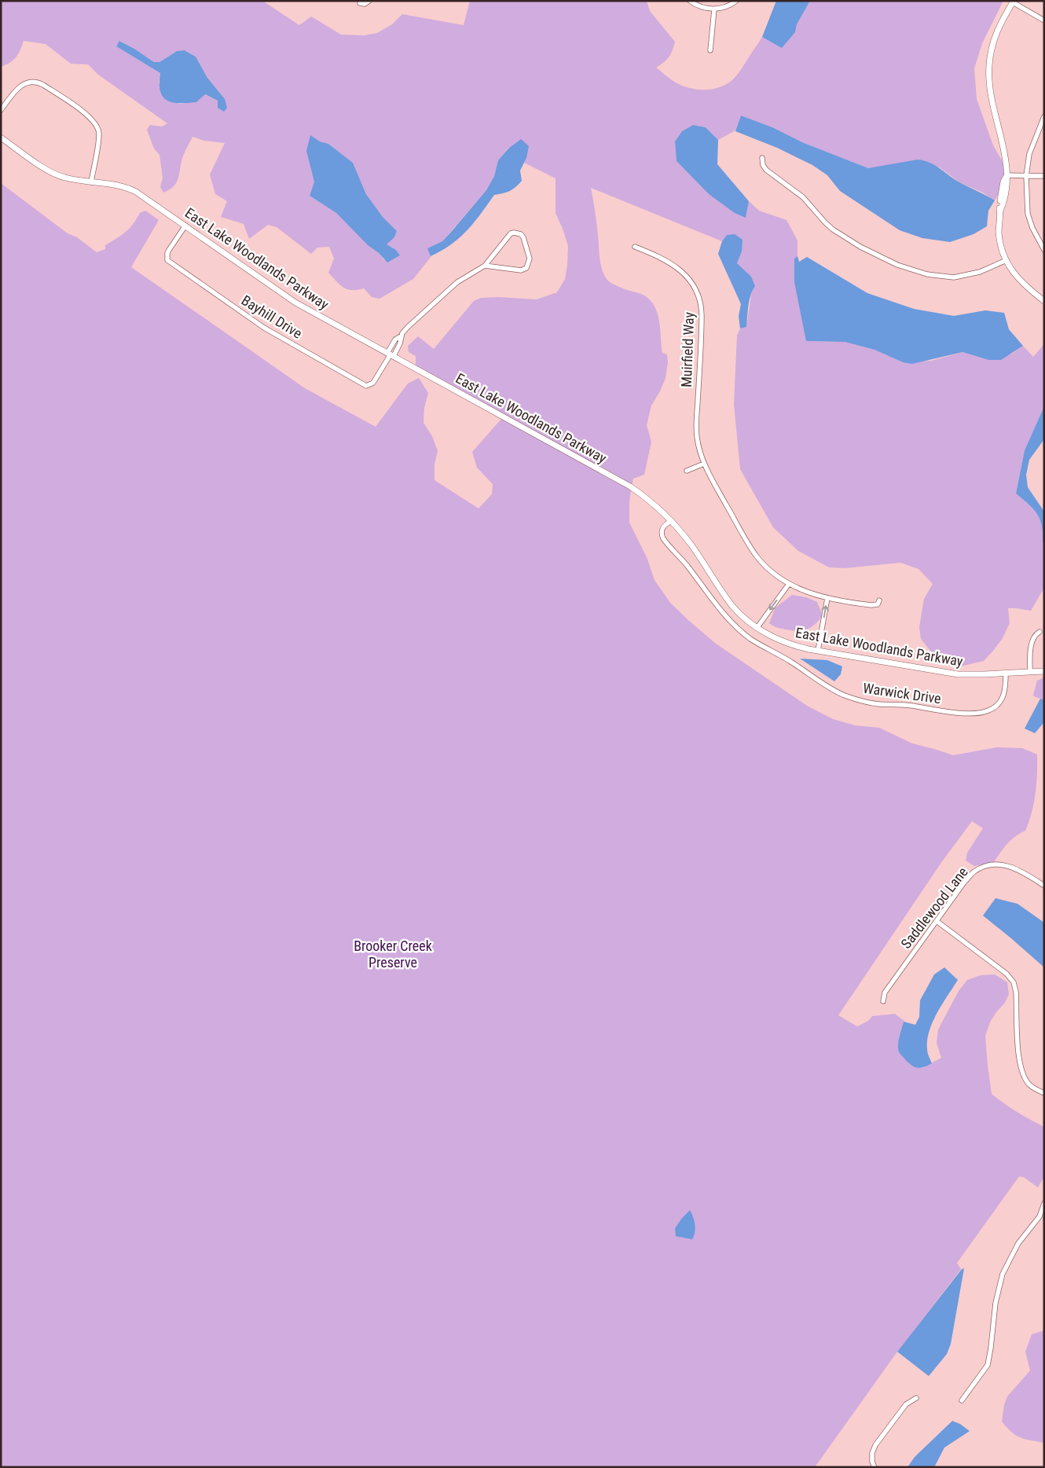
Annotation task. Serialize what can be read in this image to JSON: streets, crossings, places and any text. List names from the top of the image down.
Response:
{
  "streets": {
    "street": [
      "East Lake Woodlands Parkway",
      "Bayhill Drive",
      "Muirfield Way",
      "Warwick Drive",
      "Saddlewood Lane"
    ]
  },
  "crossings": [
    ["East Lake Woodlands Parkway", "Bayhill Drive"],
    ["East Lake Woodlands Parkway", "Warwick Drive"]
  ],
  "parks": ["Brooker Creek Preserve"]
}
